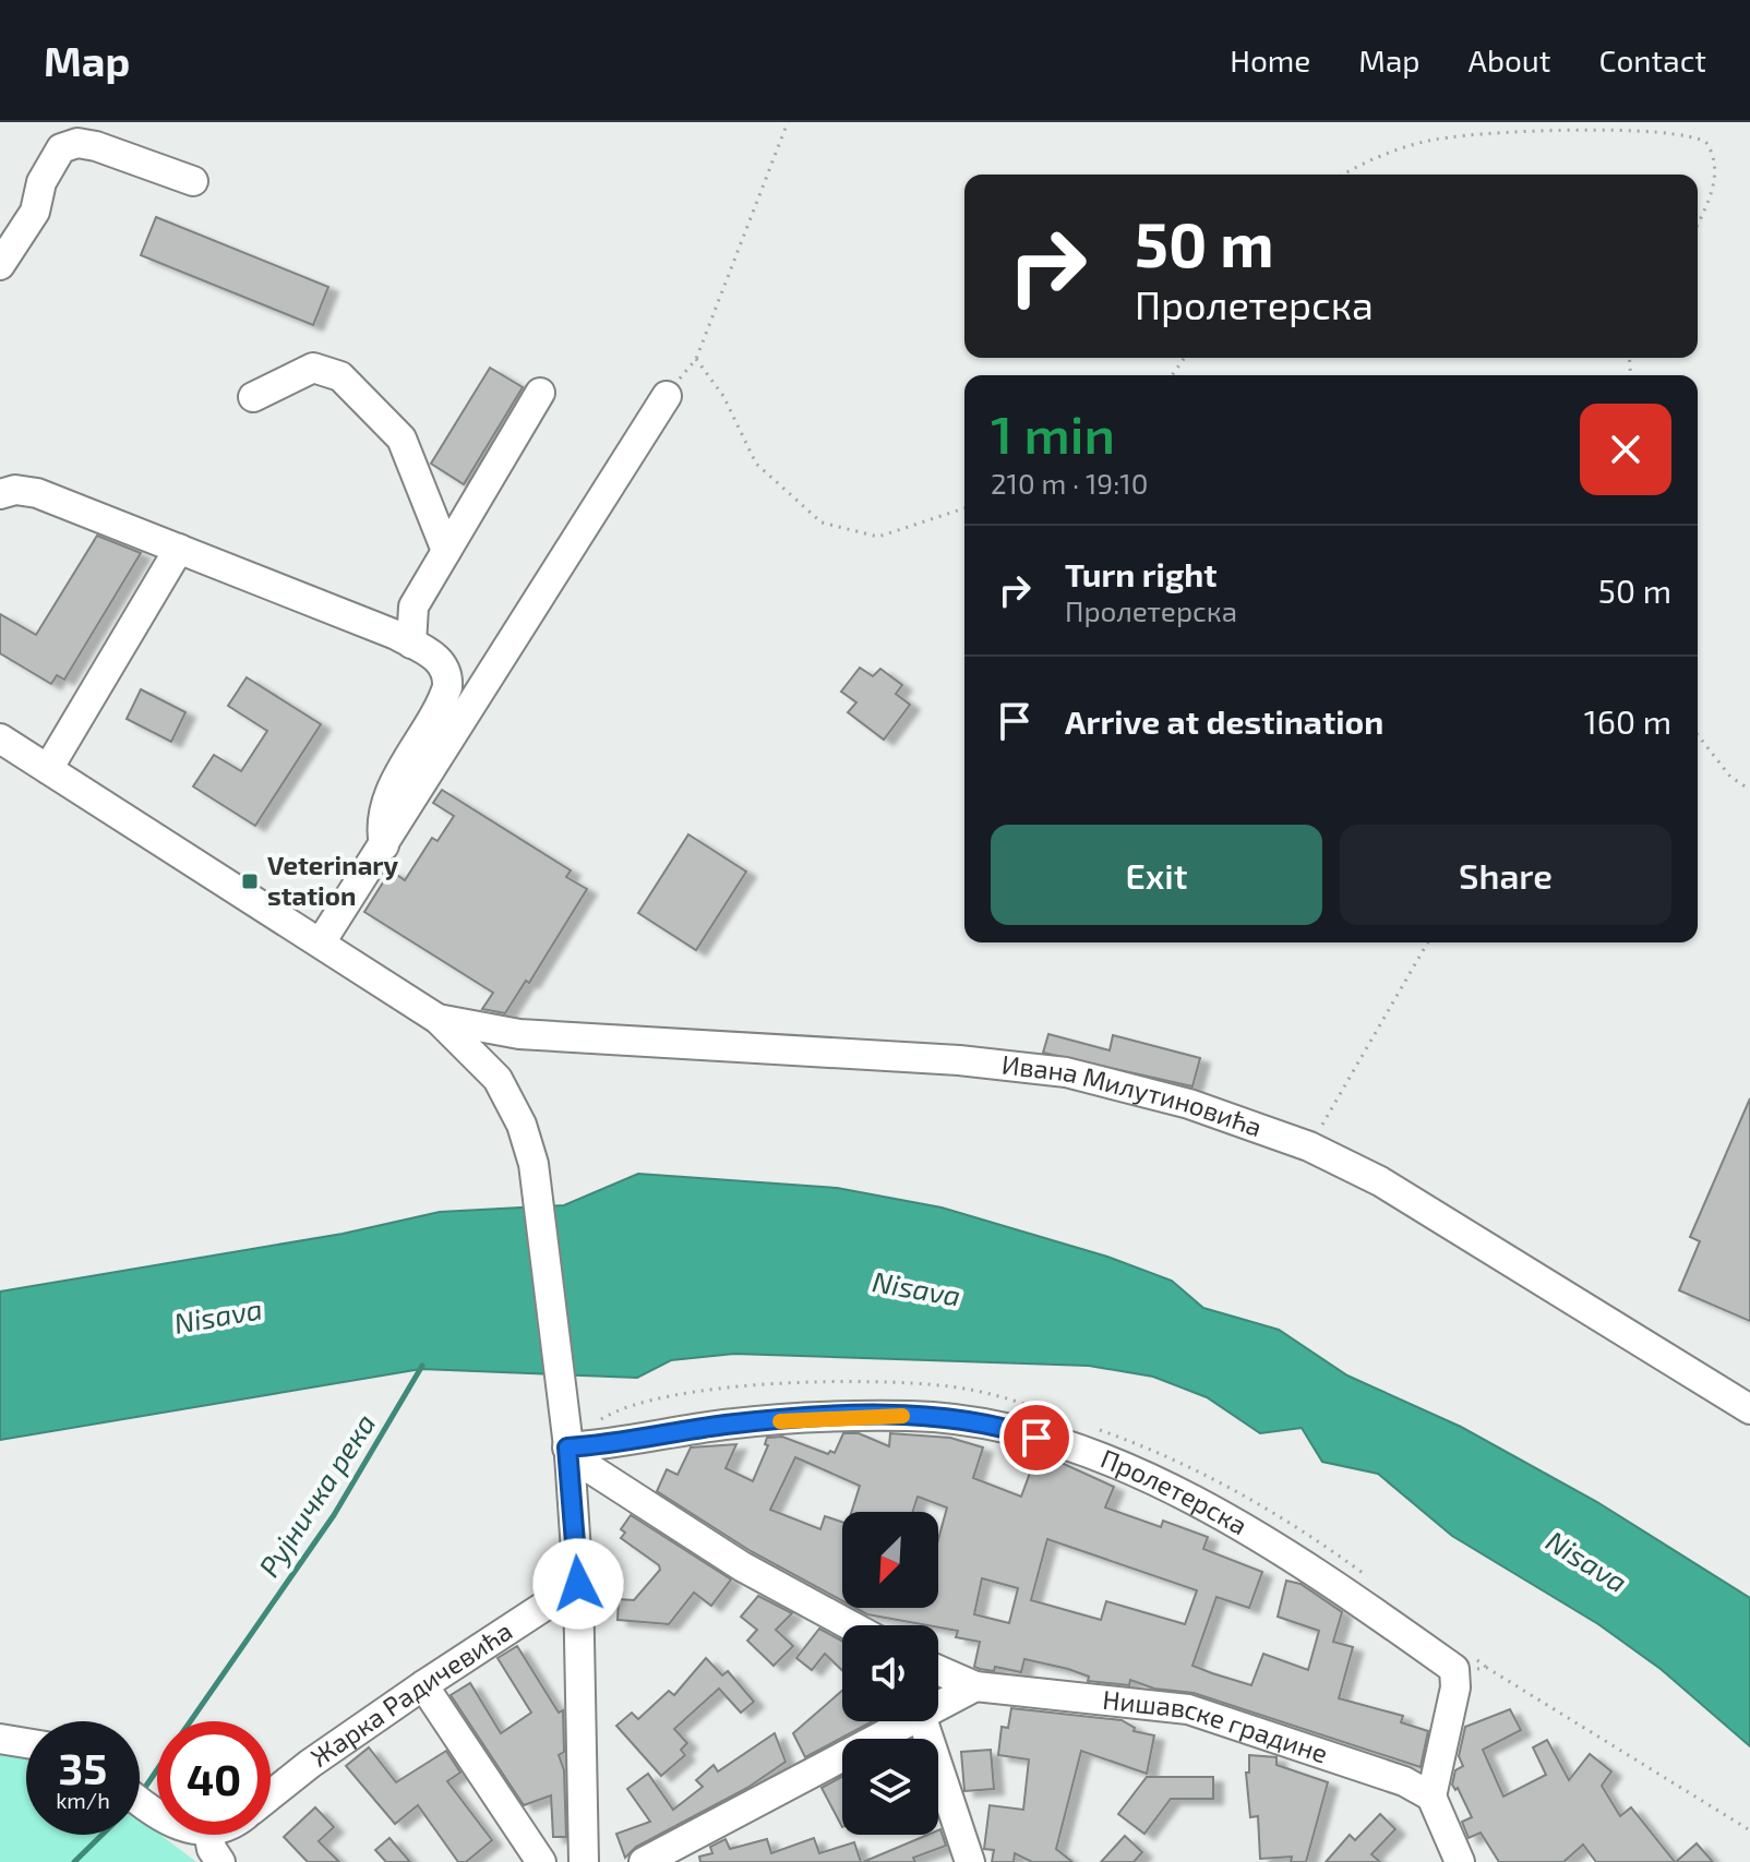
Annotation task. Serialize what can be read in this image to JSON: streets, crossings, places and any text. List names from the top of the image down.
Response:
{
  "streets": {
    "street": [
      "Ивана Милутиновића",
      "Пролетерска",
      "Жарка Радичевића",
      "Нишавске градине"
    ]
  },
  "crossings": [
    ["Ивана Милутиновића", "Пролетерска"],
    ["Ивана Милутиновића", "Жарка Радичевића"]
  ],
  "water": ["Nisava", "Рујничка река"],
  "places": {
    "transit": ["Veterinary station"]
  },
  "north": "bottom left",
  "page": {
    "header": "Map",
    "nav": [
      "Home",
      "Map",
      "About",
      "Contact"
    ],
    "turn": ["50 m", "Пролетерска"],
    "heading": ["1 min", "210 m · 19:10"],
    "list": [
      {
        "name": "Turn right",
        "note": "Пролетерска",
        "value": "50 m"
      },
      {
        "name": "Arrive at destination",
        "value": "160 m"
      }
    ],
    "buttons": ["Exit", "Share"],
    "speed": "35 km/h",
    "limit": "40"
  }
}
